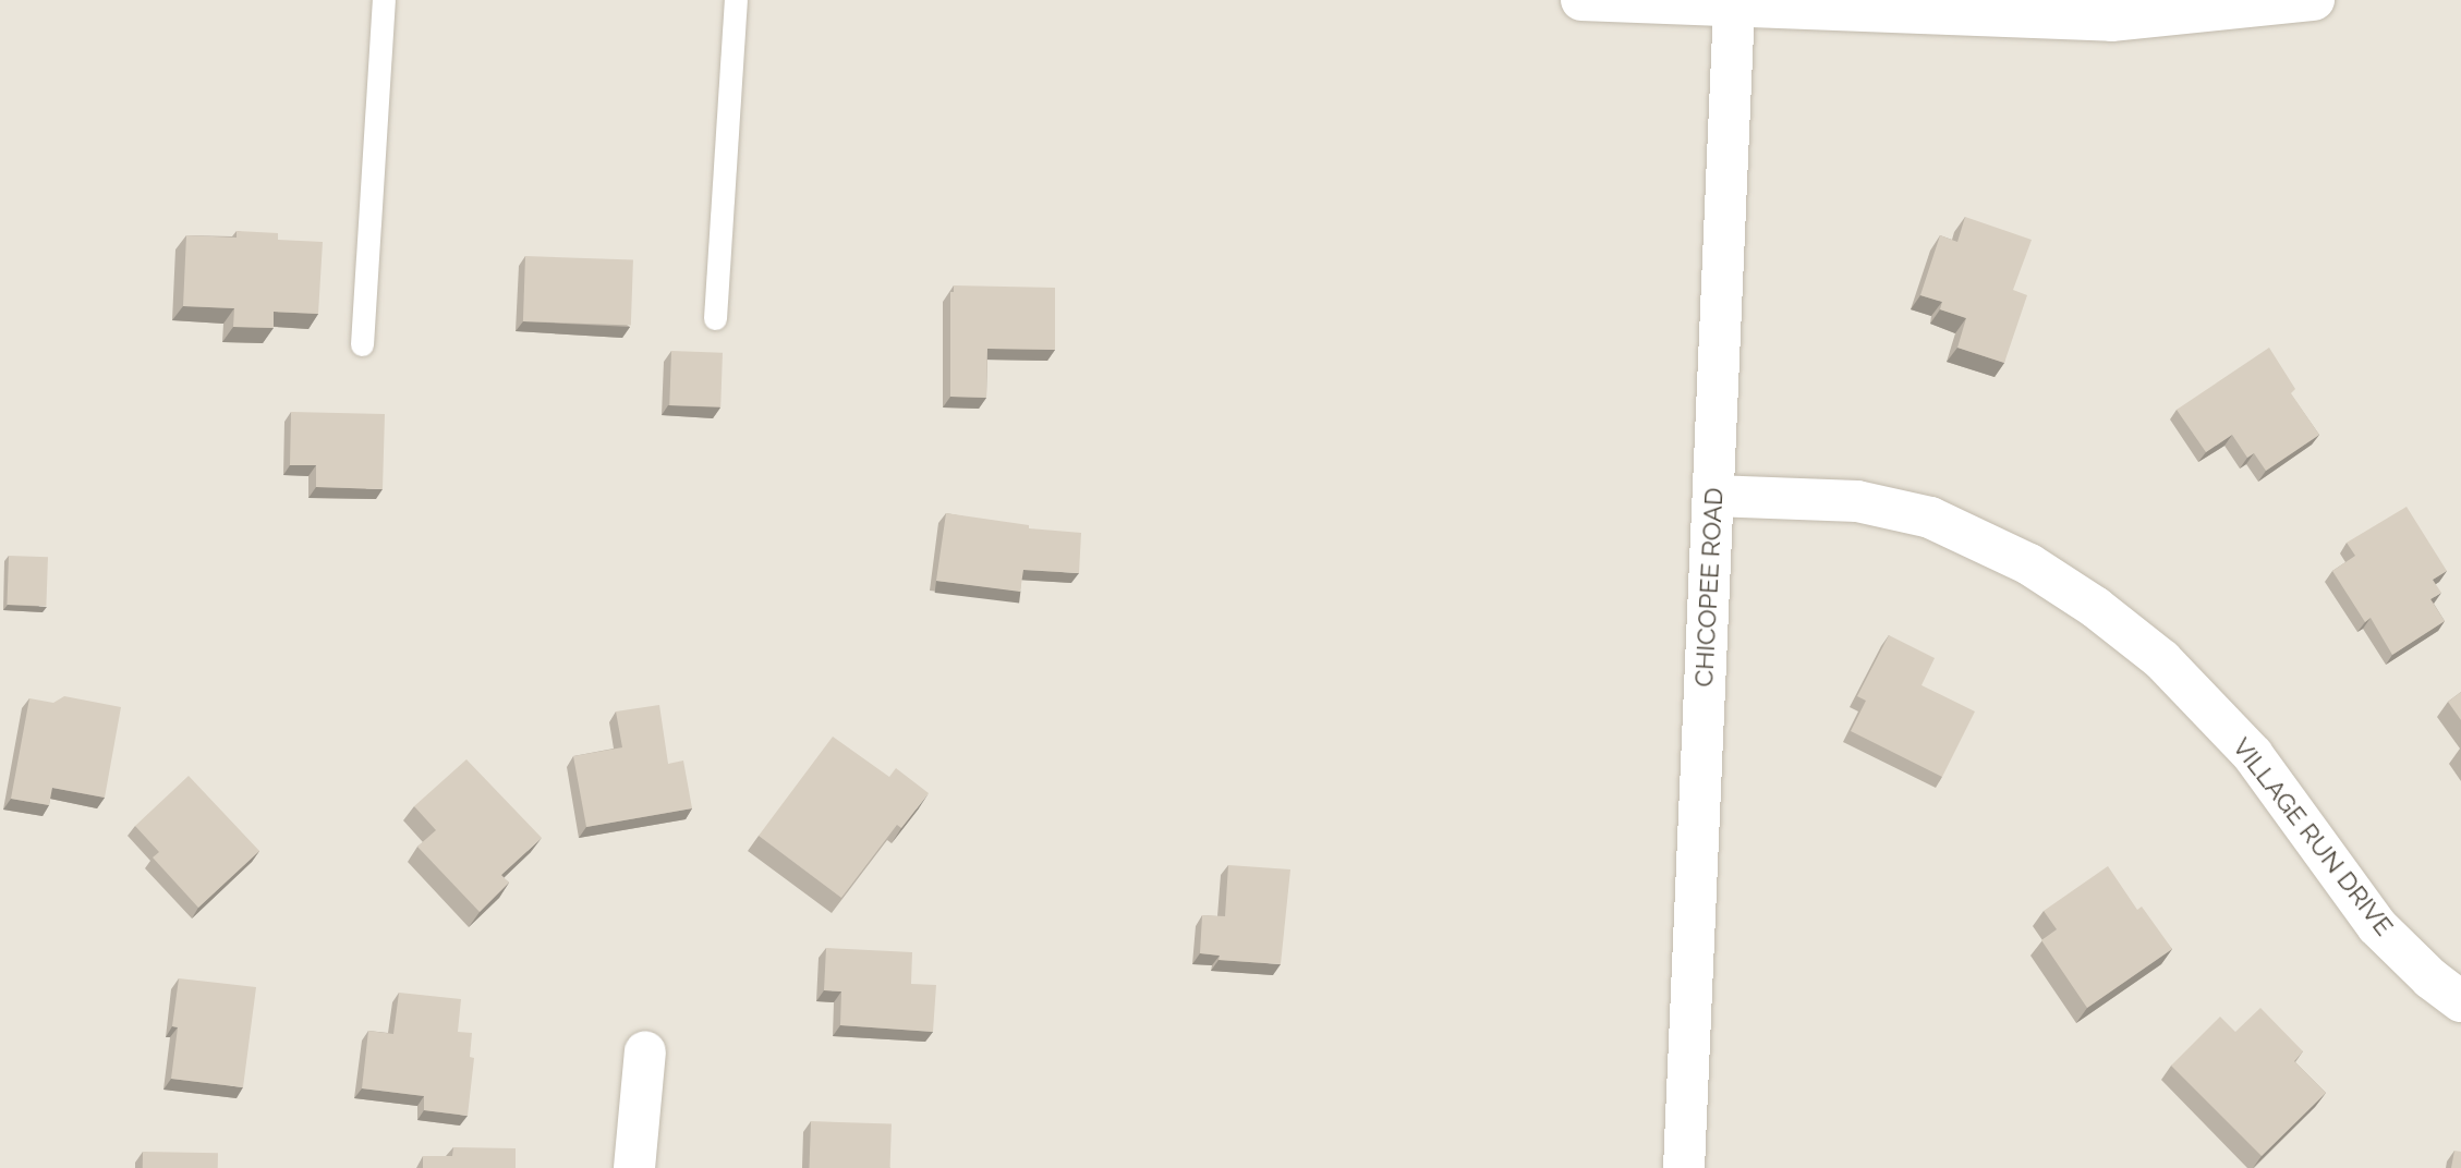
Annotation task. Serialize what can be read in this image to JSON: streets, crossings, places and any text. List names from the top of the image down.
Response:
{
  "streets": {
    "street": ["CHICOPEE ROAD", "VILLAGE RUN DRIVE"]
  },
  "crossings": [
    ["CHICOPEE ROAD", "VILLAGE RUN DRIVE"]
  ]
}
